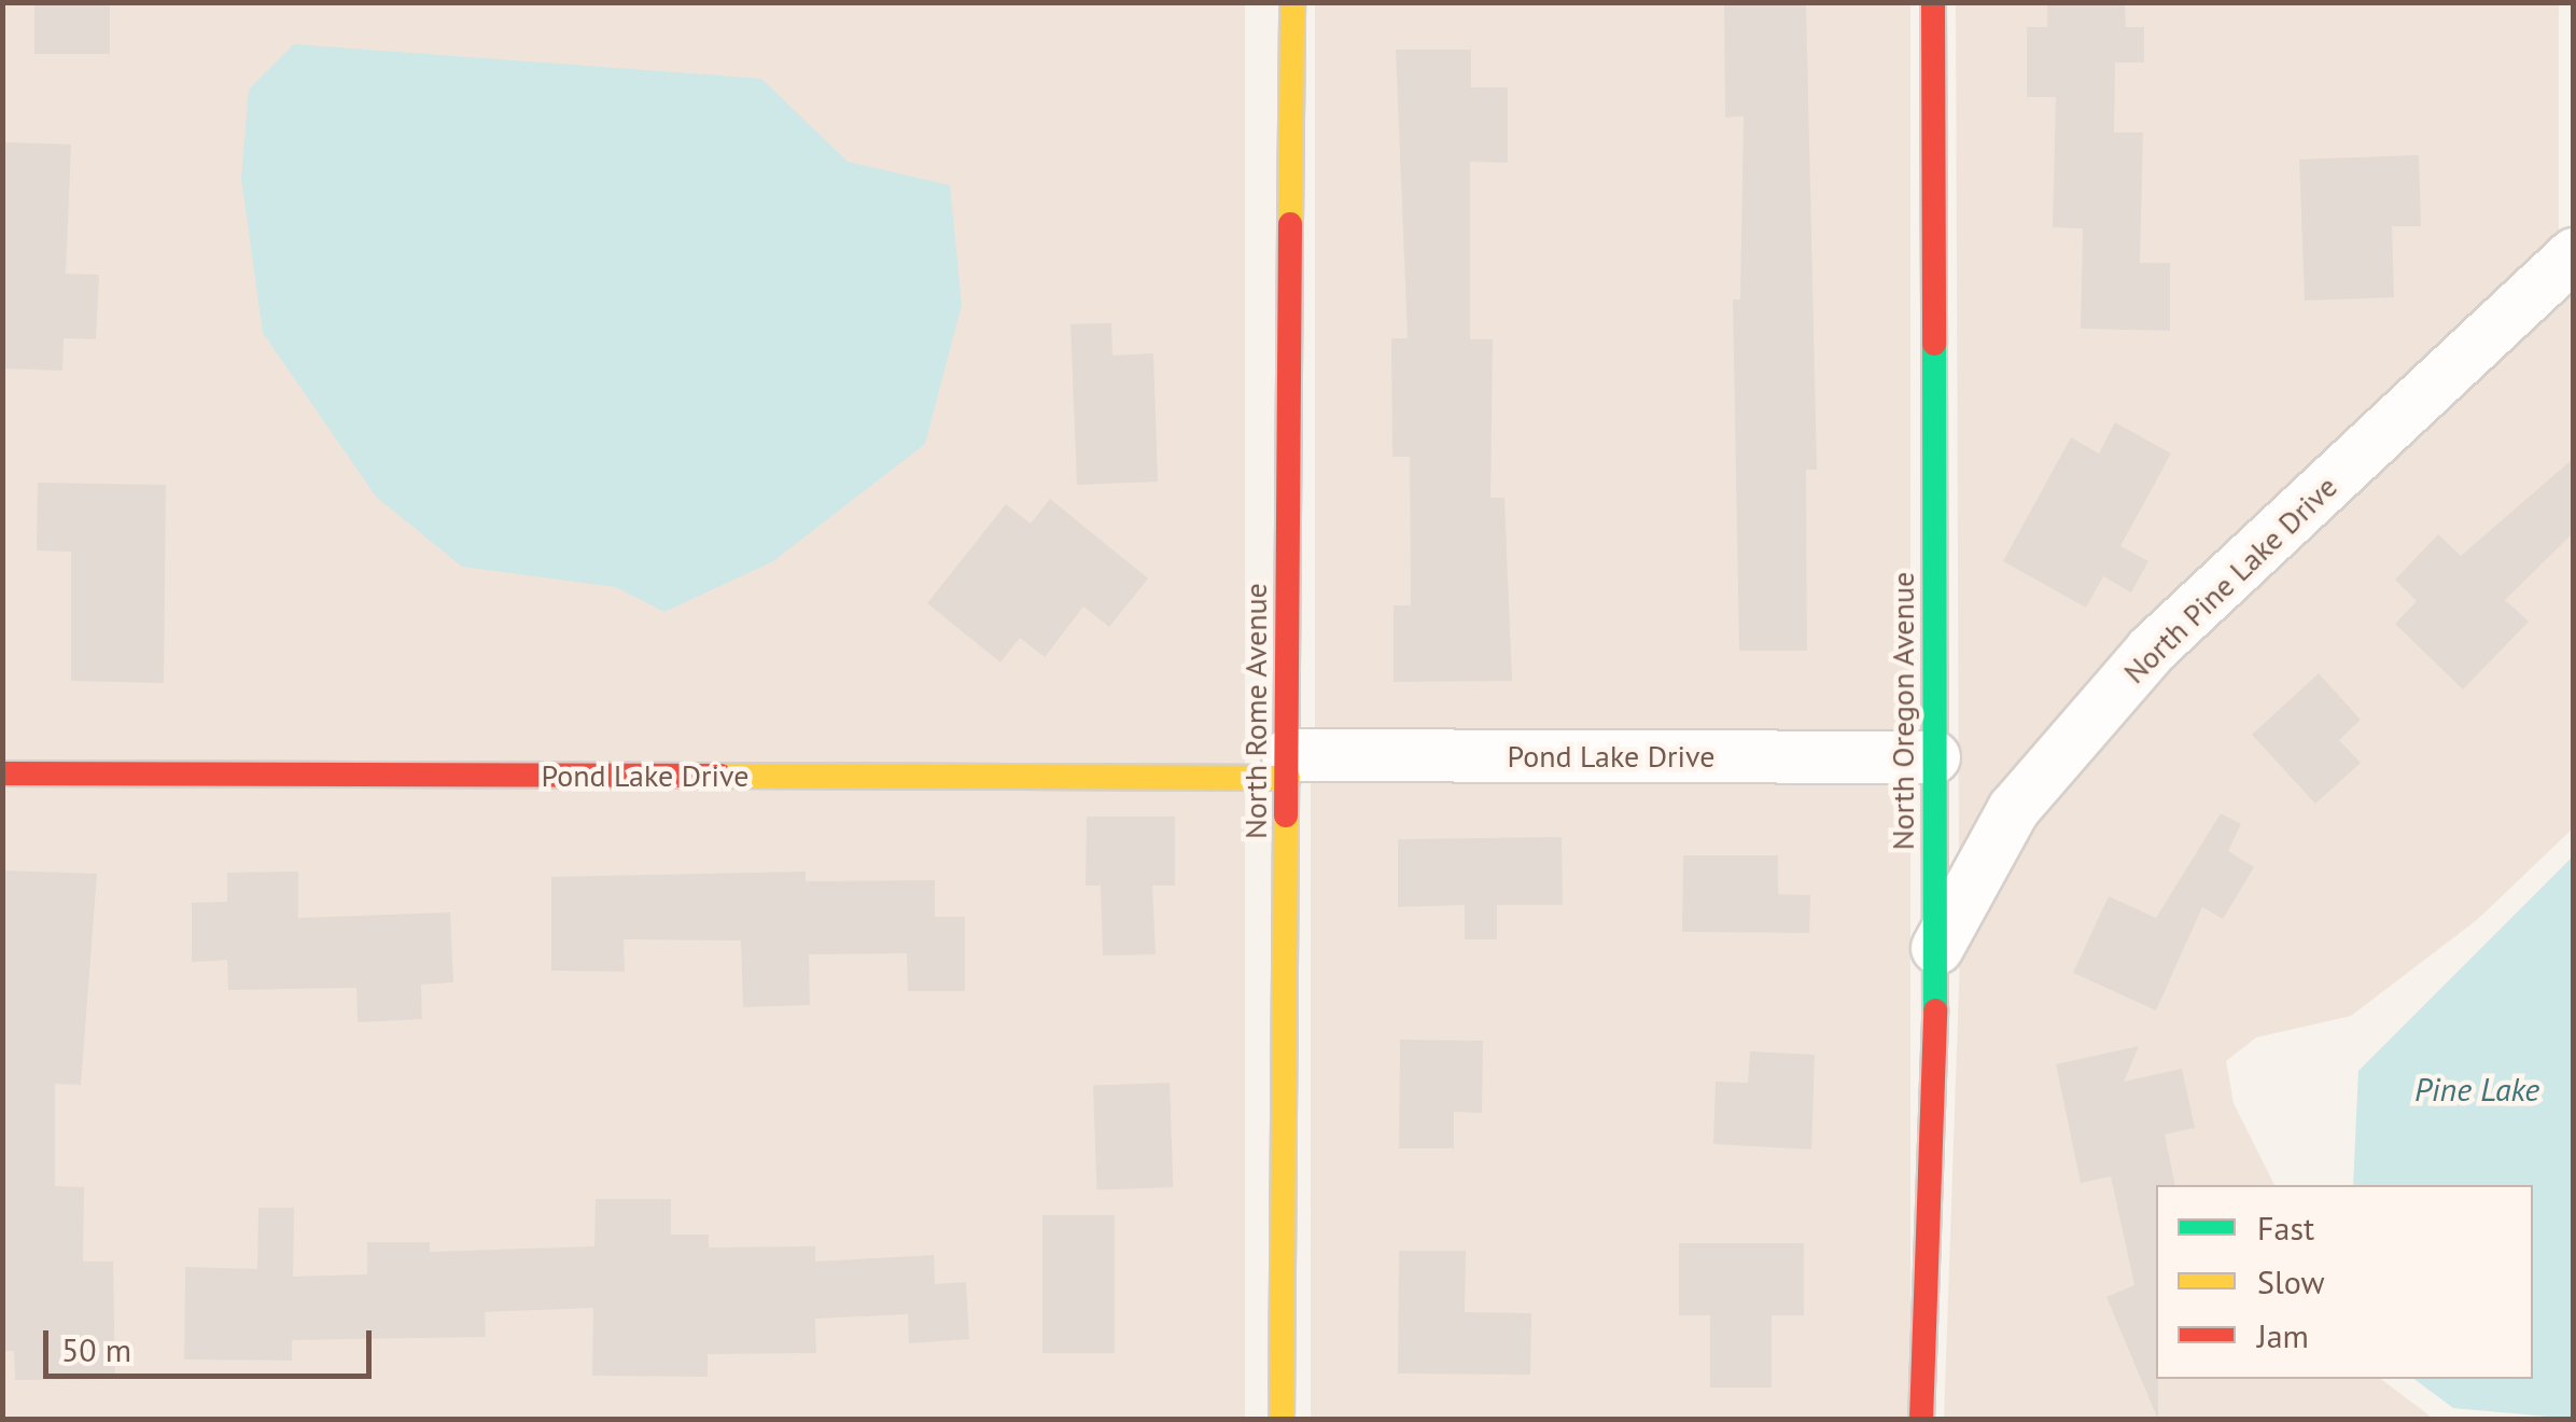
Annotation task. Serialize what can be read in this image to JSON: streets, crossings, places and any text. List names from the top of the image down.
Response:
{
  "streets": {
    "street": [
      "North Pine Lake Drive",
      "North Rome Avenue",
      "North Oregon Avenue",
      "Pond Lake Drive"
    ]
  },
  "crossings": [
    ["North Pine Lake Drive", "North Oregon Avenue"],
    ["North Rome Avenue", "Pond Lake Drive"],
    ["North Oregon Avenue", "Pond Lake Drive"]
  ],
  "water": ["Pine Lake"],
  "legend": ["Fast", "Slow", "Jam"],
  "scale_bar": "50 m"
}
